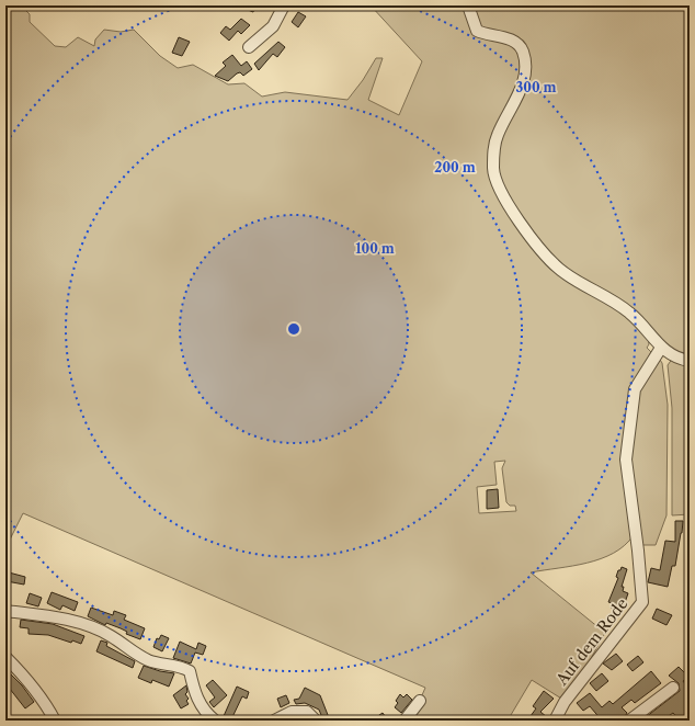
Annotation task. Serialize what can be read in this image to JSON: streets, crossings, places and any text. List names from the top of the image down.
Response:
{
  "streets": {
    "street": ["Auf dem Rode"]
  },
  "rings": ["300 m", "200 m", "100 m"]
}
